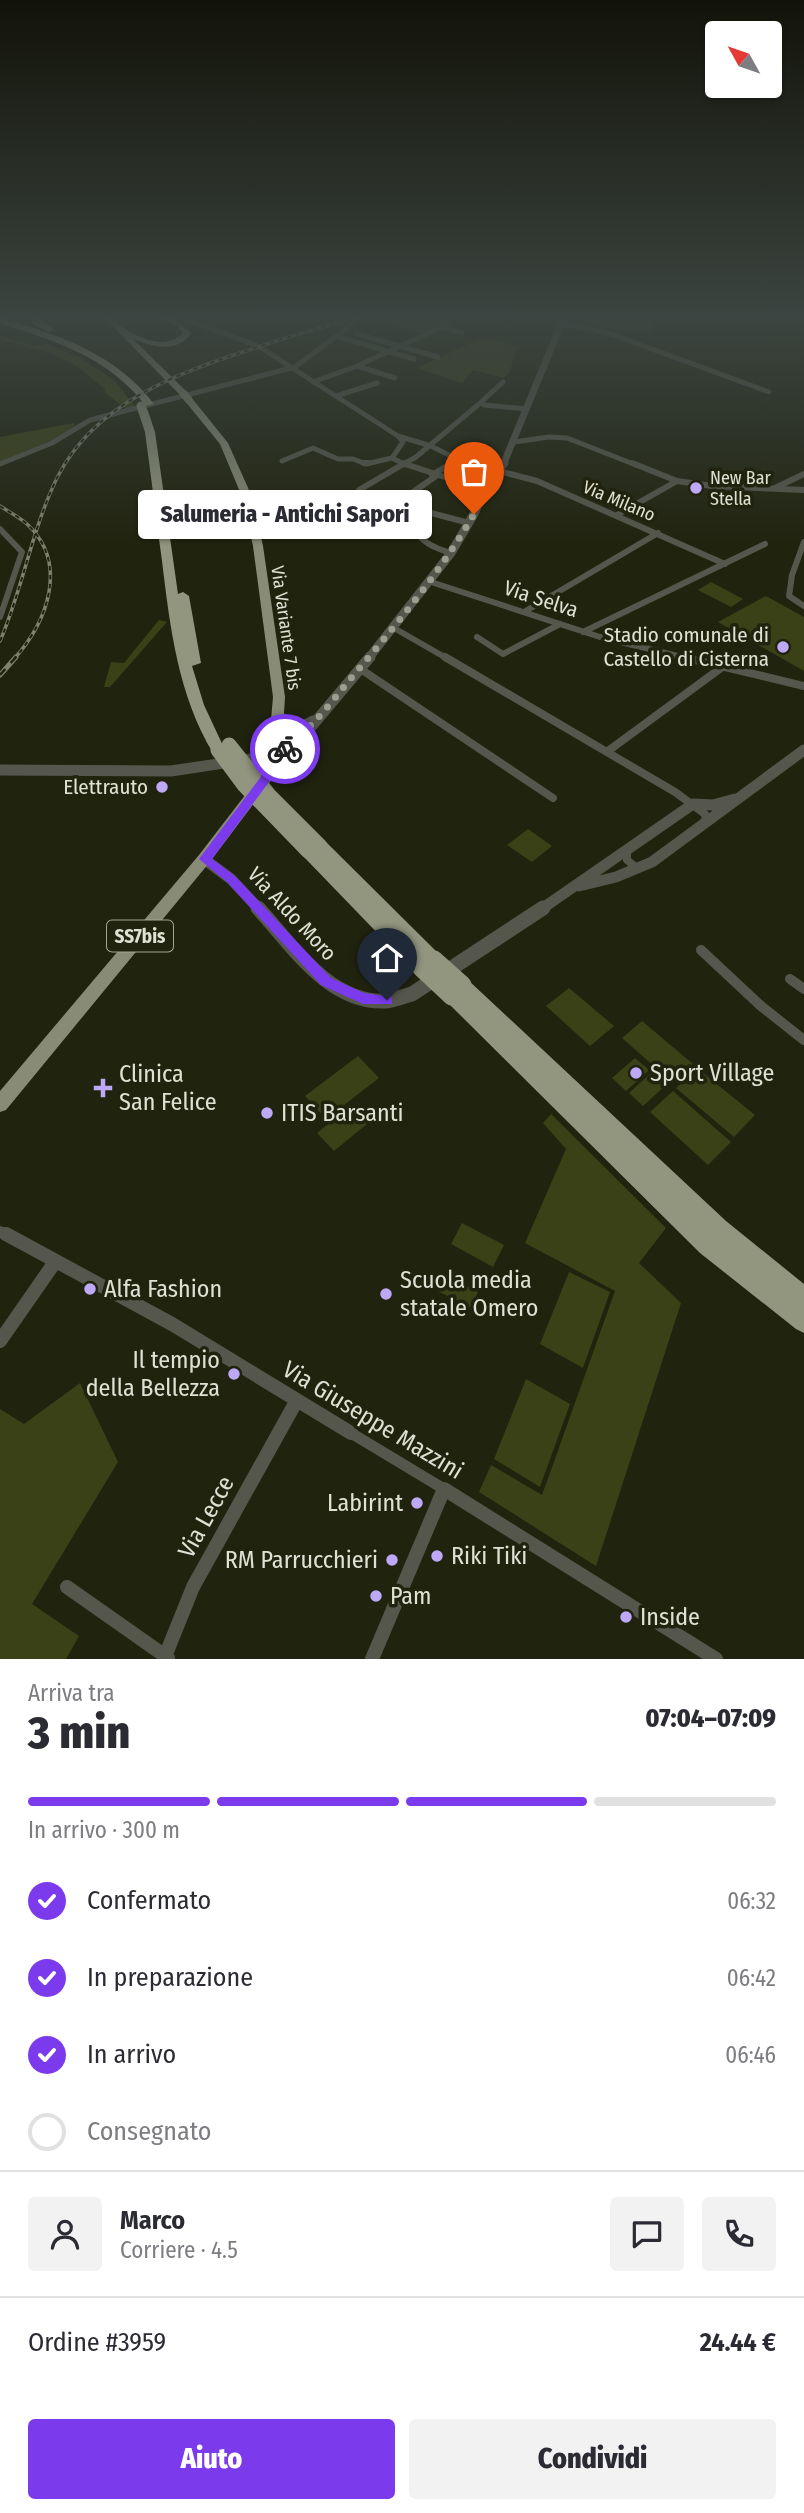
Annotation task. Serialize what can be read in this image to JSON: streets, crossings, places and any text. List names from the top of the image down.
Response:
{
  "streets": {
    "main road": ["Via Variante 7 bis", "SS7bis"],
    "street": [
      "Via Milano",
      "Via Selva",
      "Via Aldo Moro",
      "Via Giuseppe Mazzini",
      "Via Lecce"
    ]
  },
  "crossings": [
    ["Via Variante 7 bis", "SS7bis"],
    ["Via Aldo Moro", "SS7bis"],
    ["Via Giuseppe Mazzini", "Via Lecce"]
  ],
  "places": {
    "other": [
      "New Bar Stella",
      "Salumeria - Antichi Sapori",
      "Stadio comunale di Castello di Cisterna",
      "Elettrauto",
      "Sport Village",
      "ITIS Barsanti",
      "Alfa Fashion",
      "Scuola media statale Omero",
      "Il tempio della Bellezza",
      "Labirint",
      "Riki Tiki",
      "RM Parrucchieri",
      "Pam",
      "Inside"
    ],
    "health": ["Clinica San Felice"]
  },
  "north": "top left",
  "page": {
    "bubble": "Salumeria - Antichi Sapori",
    "heading": ["3 min", "Arriva tra", "07:04–07:09"],
    "panel": [
      "Marco",
      "Corriere · 4.5",
      "Ordine #3959",
      "24.44 €"
    ],
    "bar": "In arrivo · 300 m",
    "list": [
      ["Confermato", "06:32"],
      ["In preparazione", "06:42"],
      ["In arrivo", "06:46"],
      "Consegnato"
    ],
    "buttons": ["Aiuto", "Condividi"]
  }
}
